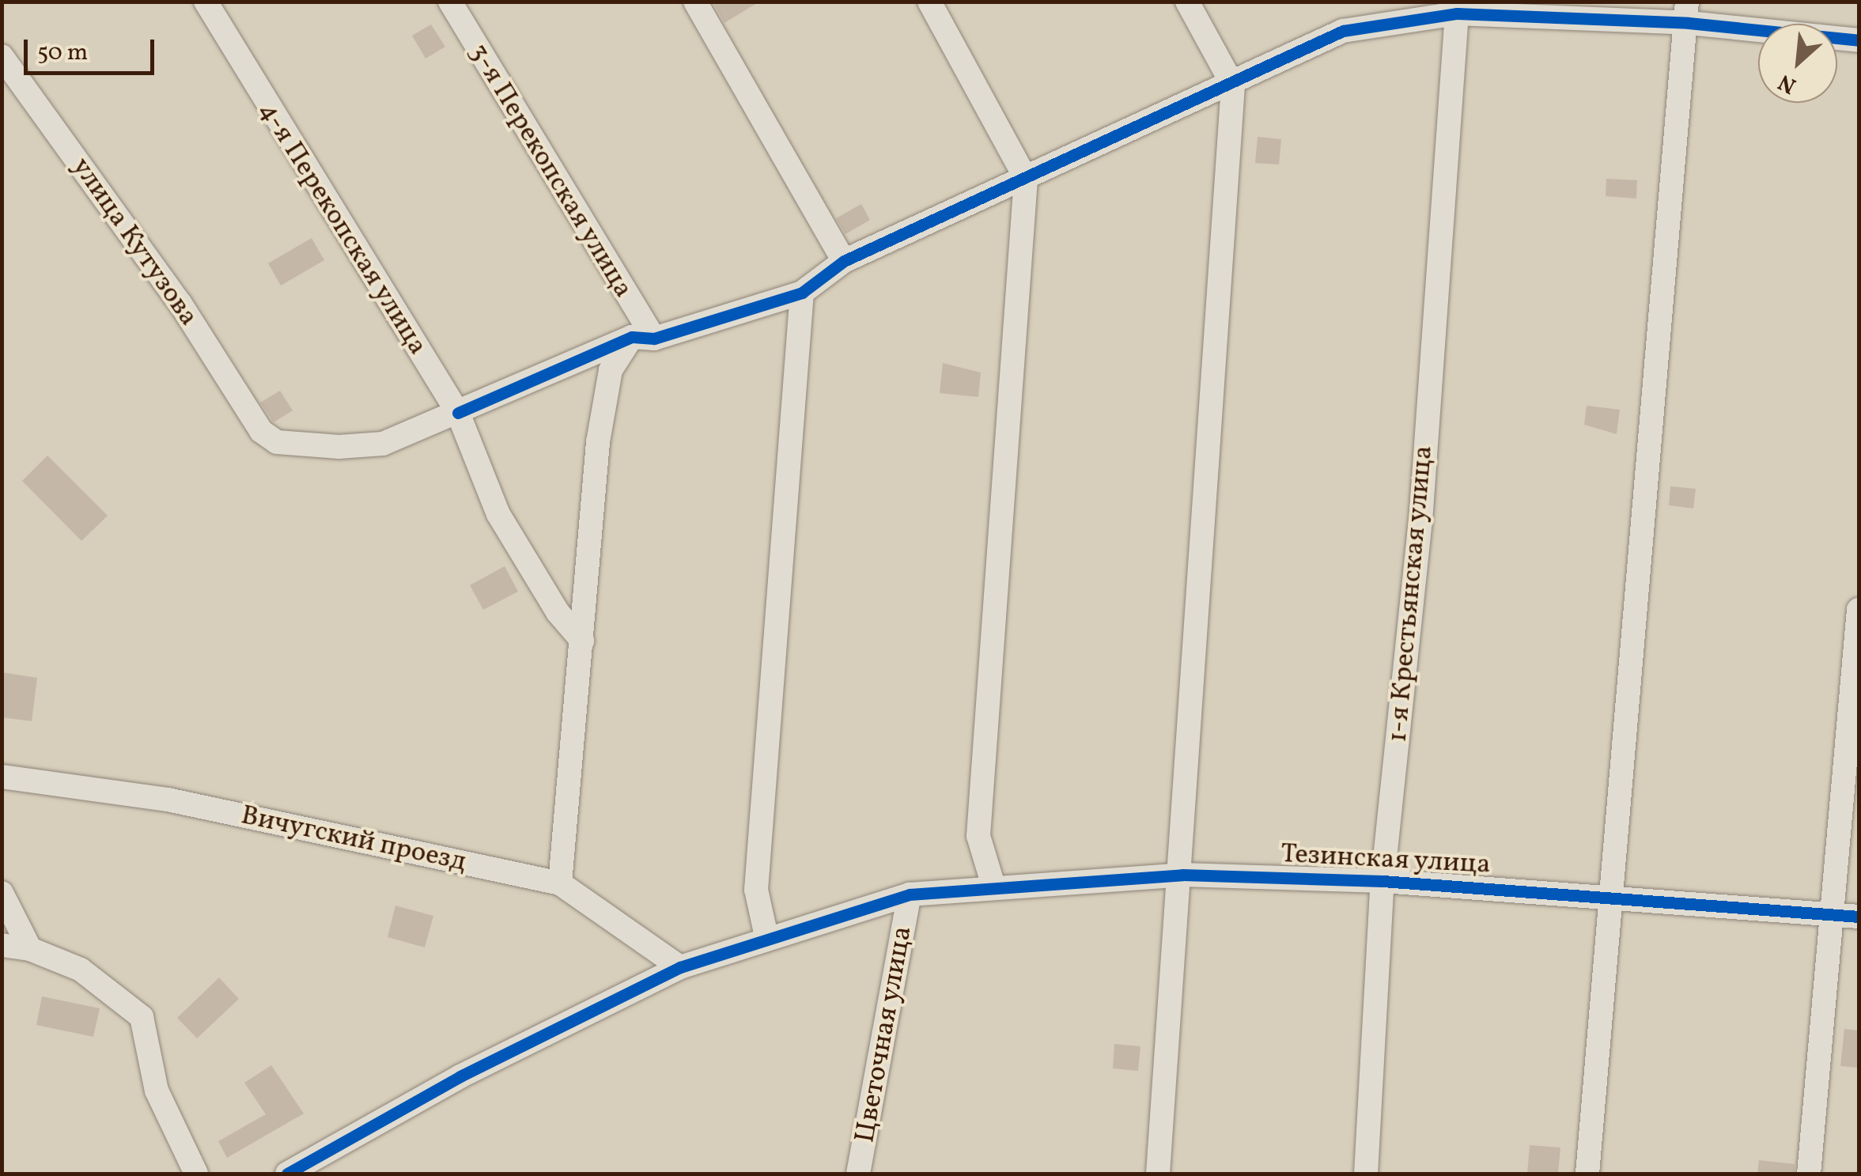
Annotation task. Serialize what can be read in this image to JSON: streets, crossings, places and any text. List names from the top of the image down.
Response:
{
  "streets": {
    "street": [
      "3-я Перекопская улица",
      "4-я Перекопская улица",
      "улица Кутузова",
      "1-я Крестьянская улица",
      "Вичугский проезд",
      "Тезинская улица",
      "Цветочная улица"
    ]
  },
  "crossings": [
    ["4-я Перекопская улица", "улица Кутузова"],
    ["1-я Крестьянская улица", "Тезинская улица"],
    ["Вичугский проезд", "Тезинская улица"],
    ["Тезинская улица", "Цветочная улица"]
  ],
  "scale_bar": "50 m",
  "north": "bottom left"
}
